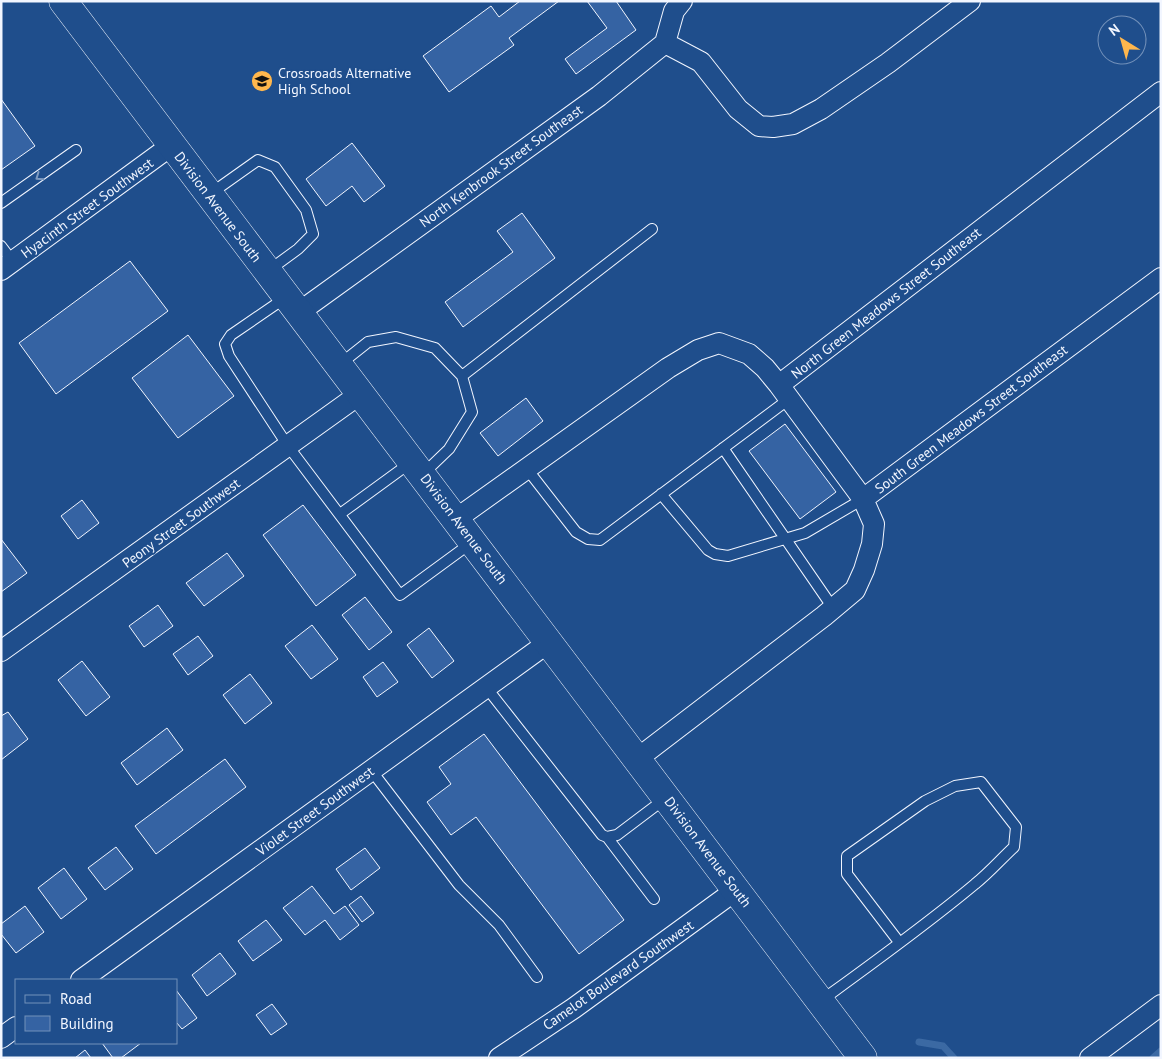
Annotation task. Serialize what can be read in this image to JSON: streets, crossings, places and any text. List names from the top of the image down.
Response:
{
  "streets": {
    "main road": ["Division Avenue South"],
    "street": [
      "North Kenbrook Street Southeast",
      "Hyacinth Street Southwest",
      "North Green Meadows Street Southeast",
      "South Green Meadows Street Southeast",
      "Peony Street Southwest",
      "Violet Street Southwest",
      "Camelot Boulevard Southwest"
    ]
  },
  "crossings": [
    ["North Kenbrook Street Southeast", "Division Avenue South"],
    ["Division Avenue South", "Hyacinth Street Southwest"],
    ["Division Avenue South", "North Green Meadows Street Southeast"],
    ["Division Avenue South", "South Green Meadows Street Southeast"],
    ["Division Avenue South", "Peony Street Southwest"],
    ["Division Avenue South", "Violet Street Southwest"],
    ["Division Avenue South", "Camelot Boulevard Southwest"]
  ],
  "places": {
    "school or university": ["Crossroads Alternative High School"]
  },
  "legend": ["Road", "Building"],
  "north": "top left"
}
